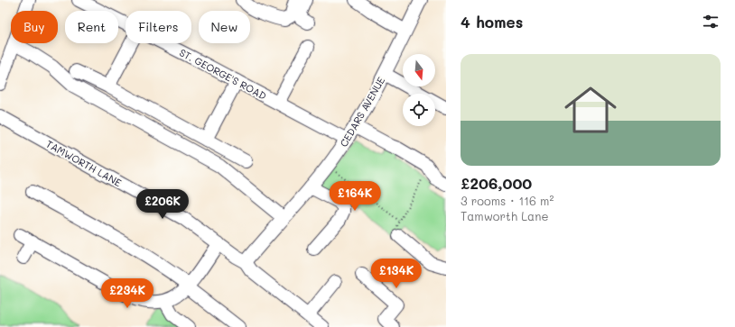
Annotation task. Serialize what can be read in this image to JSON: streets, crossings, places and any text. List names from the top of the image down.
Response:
{
  "streets": {
    "street": ["ST. GEORGE'S ROAD", "CEDARS AVENUE", "TAMWORTH LANE"]
  },
  "crossings": [
    ["ST. GEORGE'S ROAD", "CEDARS AVENUE"],
    ["CEDARS AVENUE", "TAMWORTH LANE"]
  ],
  "north": "bottom",
  "page": {
    "heading": "4 homes",
    "chip": [
      "Buy",
      "Rent",
      "Filters",
      "New"
    ],
    "list": [
      {
        "name": "£206,000",
        "note": "3 rooms · 116 m² · Tamworth Lane"
      }
    ],
    "price": [
      "£164K",
      "£206K",
      "£134K",
      "£234K"
    ]
  }
}
